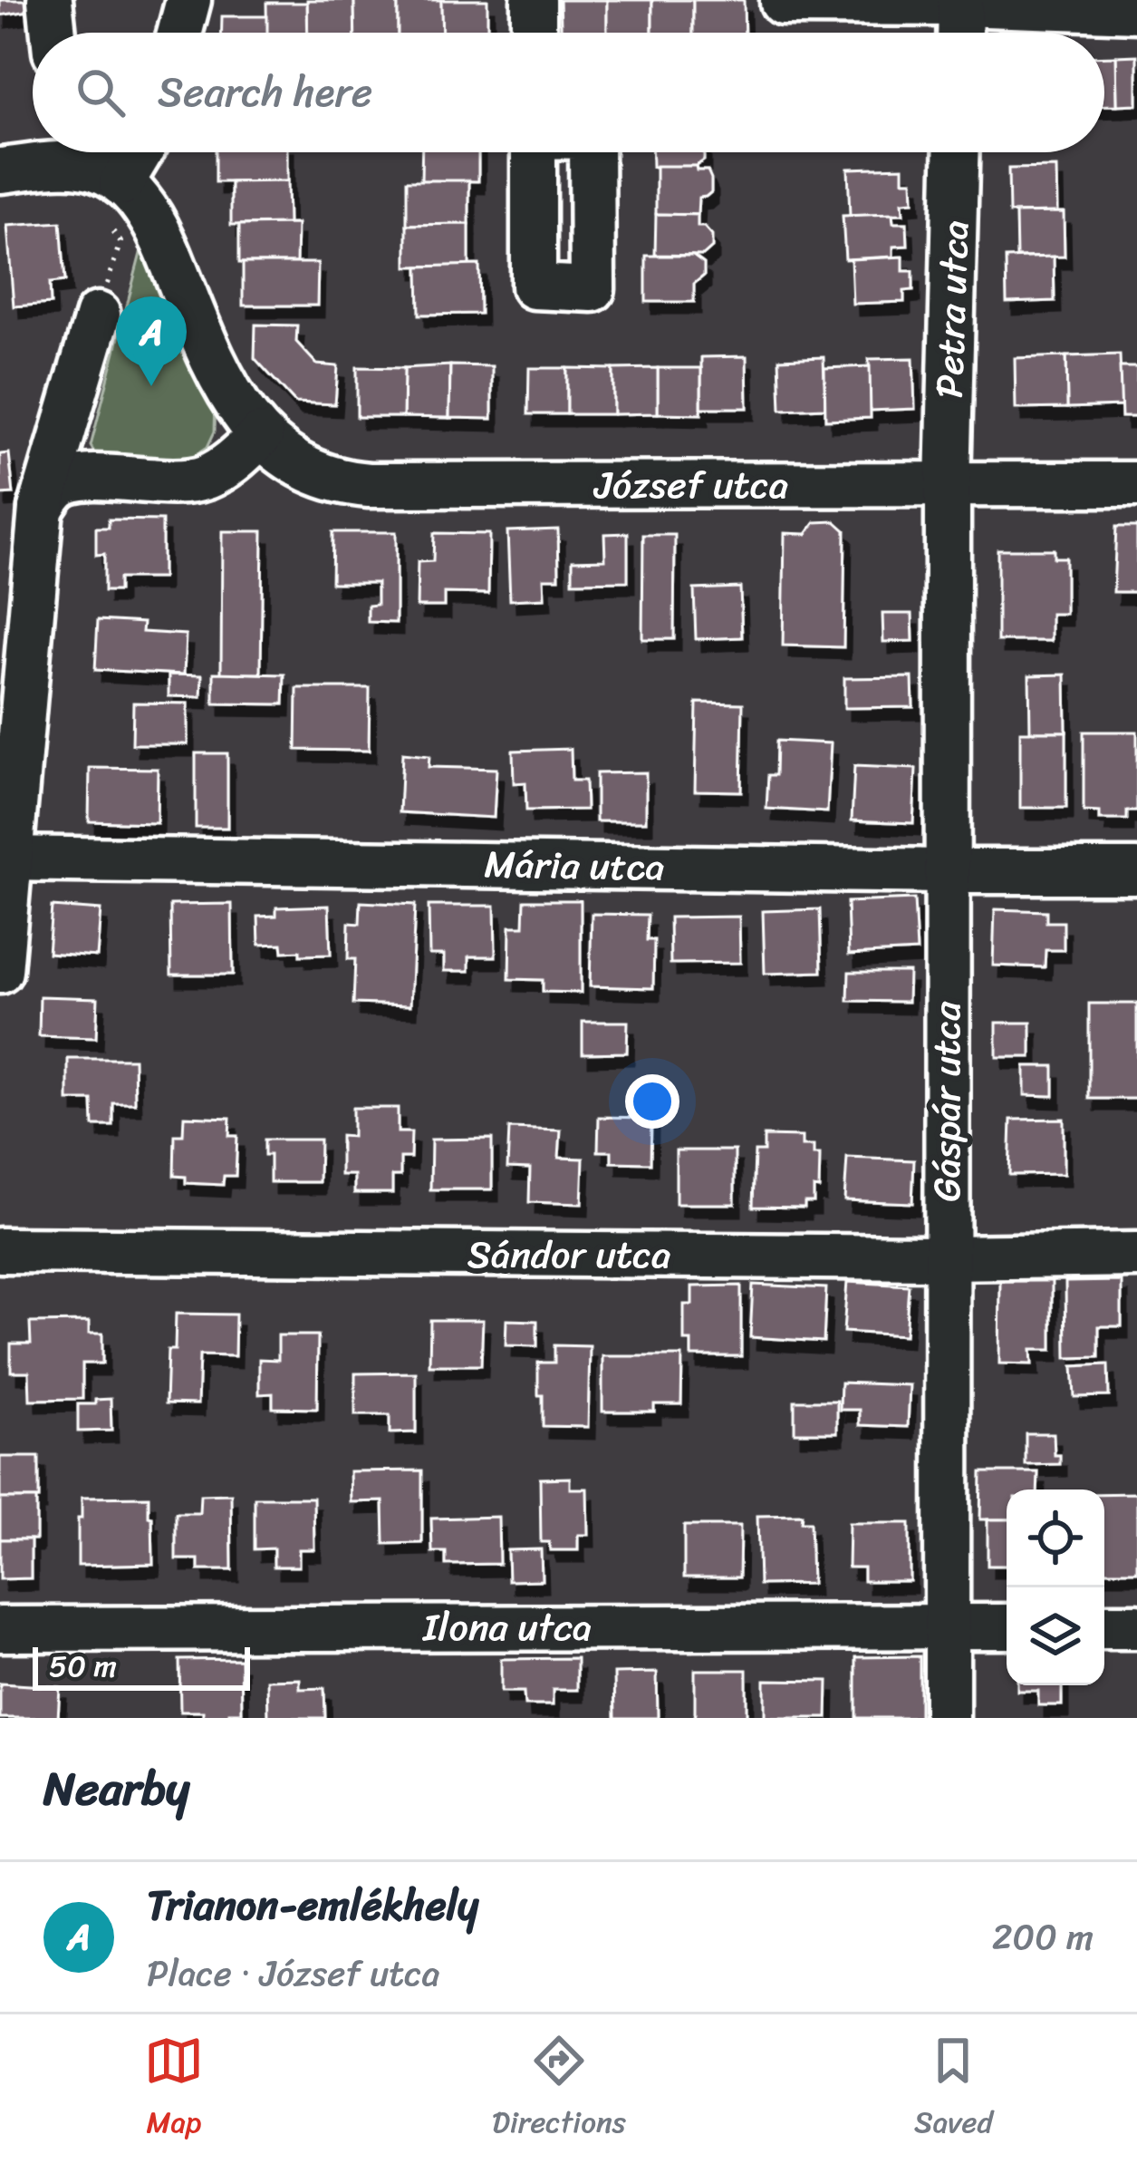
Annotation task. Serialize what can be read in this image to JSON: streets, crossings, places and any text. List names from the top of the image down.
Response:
{
  "streets": {
    "street": [
      "Petra utca",
      "József utca",
      "Mária utca",
      "Gáspár utca",
      "Sándor utca",
      "Ilona utca"
    ]
  },
  "crossings": [
    ["Petra utca", "József utca"],
    ["Petra utca", "Gáspár utca"],
    ["József utca", "Gáspár utca"],
    ["Mária utca", "Gáspár utca"],
    ["Gáspár utca", "Sándor utca"],
    ["Gáspár utca", "Ilona utca"]
  ],
  "scale_bar": "50 m",
  "page": {
    "search": "Search here",
    "pins": "A",
    "scale": "50 m",
    "heading": "Nearby",
    "list": [
      {
        "mark": "A",
        "name": "Trianon-emlékhely",
        "note": "Place · József utca",
        "value": "200 m"
      }
    ],
    "nav": ["Map", "Directions", "Saved"]
  }
}
